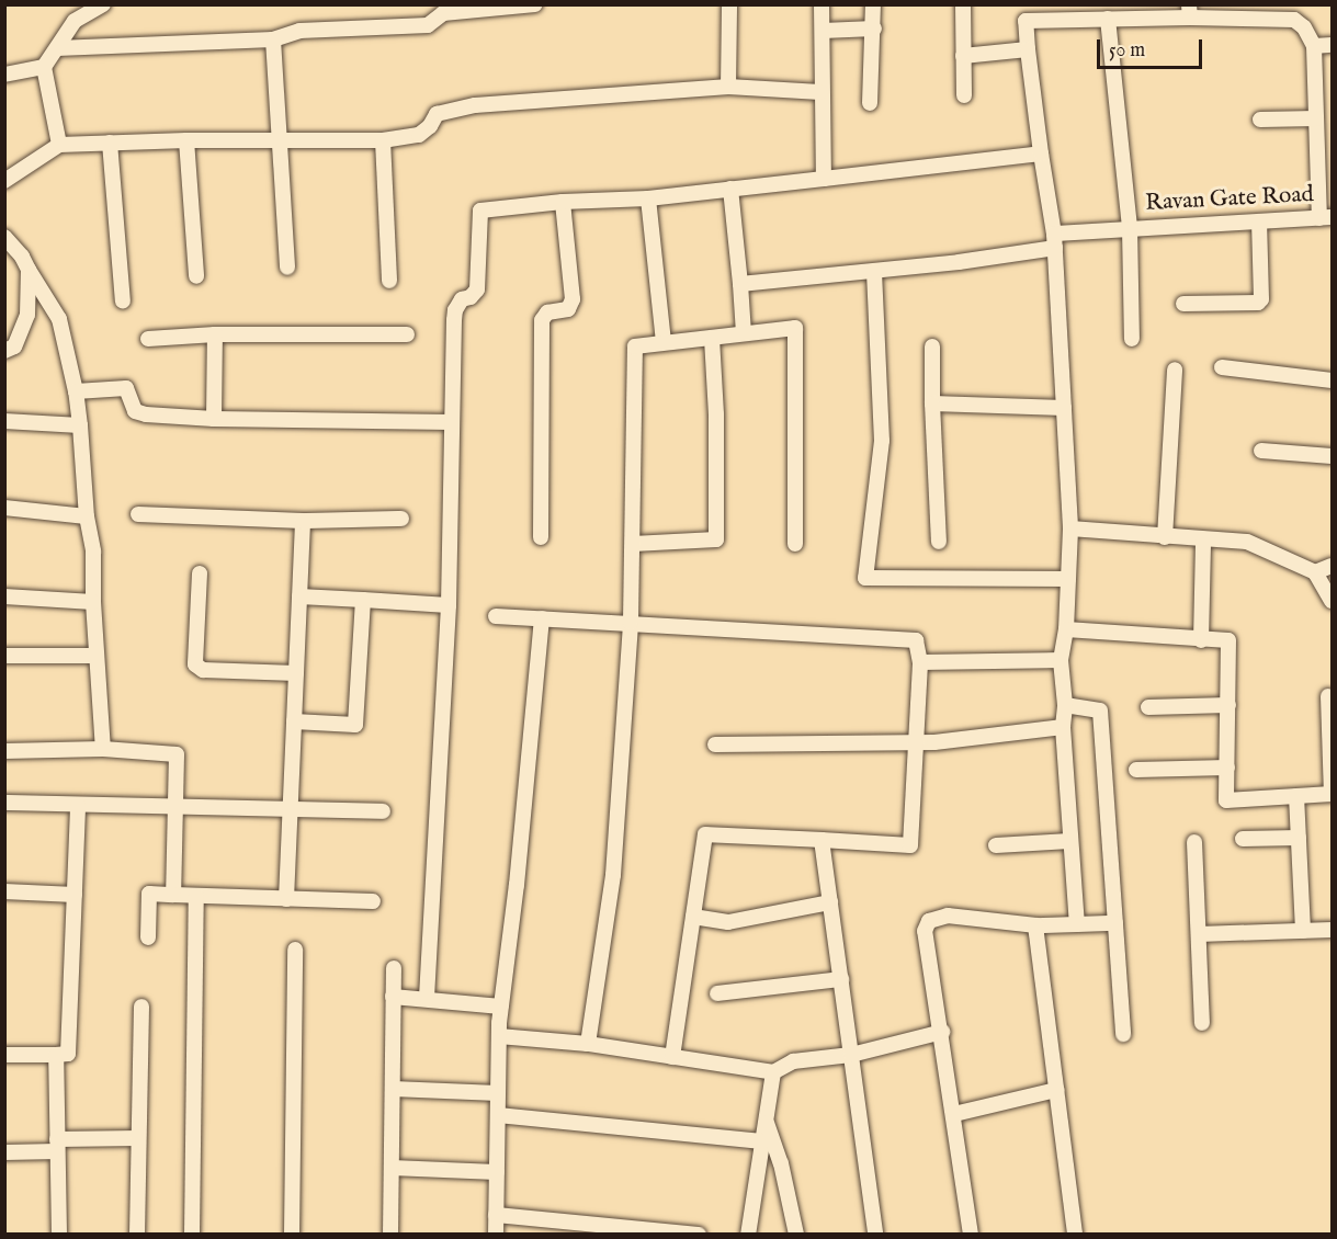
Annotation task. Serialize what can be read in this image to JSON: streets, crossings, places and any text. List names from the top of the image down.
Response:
{
  "streets": {
    "street": ["Ravan Gate Road"]
  },
  "scale_bar": "50 m"
}
